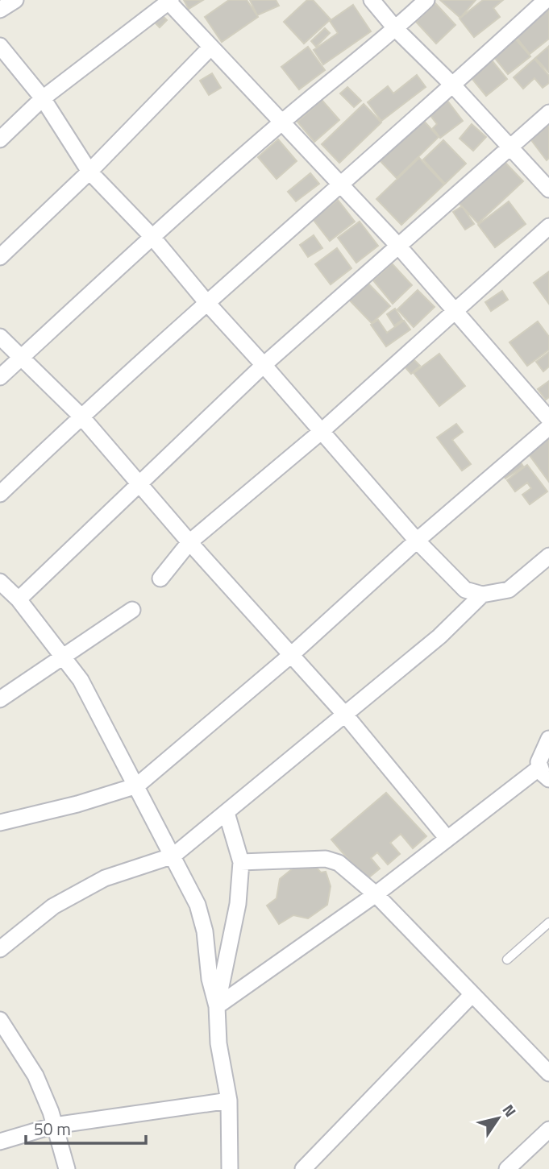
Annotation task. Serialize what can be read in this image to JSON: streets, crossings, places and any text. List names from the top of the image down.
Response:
{
  "scale_bar": "50 m",
  "north": "top right"
}
